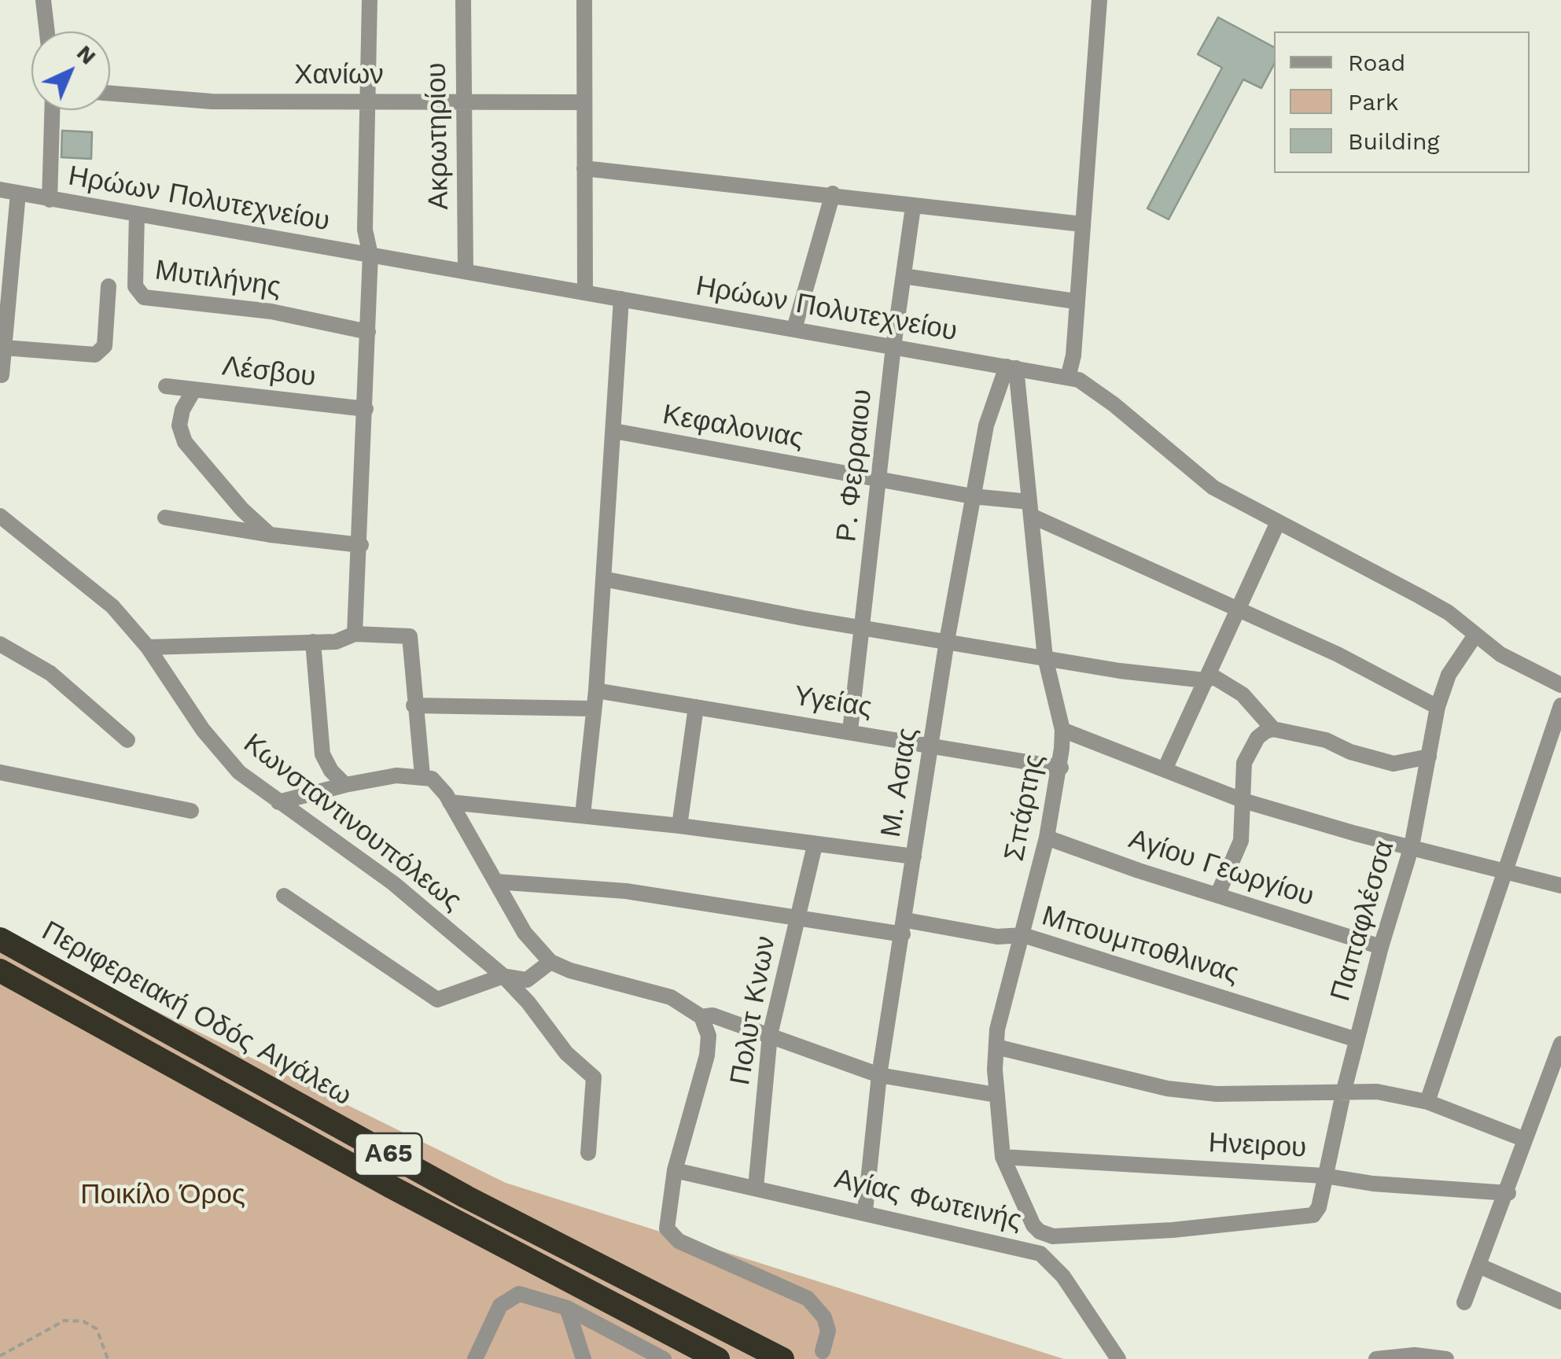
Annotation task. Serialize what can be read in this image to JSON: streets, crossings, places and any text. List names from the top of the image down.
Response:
{
  "streets": {
    "highway": ["Περιφερειακή Οδός Αιγάλεω", "Α65"],
    "street": [
      "Χανίων",
      "Ακρωτηρίου",
      "Ηρώων Πολυτεχνείου",
      "Μυτιλήνης",
      "Λέσβου",
      "Κεφαλονιας",
      "Ρ. Φερραιου",
      "Υγείας",
      "Μ. Ασιας",
      "Σπάρτης",
      "Κωνσταντινουπόλεως",
      "Αγίου Γεωργίου",
      "Παπαφλέσσα",
      "Μπουμποθλινας",
      "Πολυτ Κνων",
      "Ηνειρου",
      "Αγίας Φωτεινής"
    ]
  },
  "crossings": [
    ["Χανίων", "Ακρωτηρίου"],
    ["Ακρωτηρίου", "Ηρώων Πολυτεχνείου"],
    ["Ηρώων Πολυτεχνείου", "Μυτιλήνης"],
    ["Ηρώων Πολυτεχνείου", "Ρ. Φερραιου"],
    ["Ηρώων Πολυτεχνείου", "Μ. Ασιας"],
    ["Ηρώων Πολυτεχνείου", "Σπάρτης"],
    ["Ηρώων Πολυτεχνείου", "Παπαφλέσσα"],
    ["Κεφαλονιας", "Ρ. Φερραιου"],
    ["Κεφαλονιας", "Μ. Ασιας"],
    ["Κεφαλονιας", "Σπάρτης"],
    ["Κεφαλονιας", "Παπαφλέσσα"],
    ["Ρ. Φερραιου", "Υγείας"],
    ["Υγείας", "Μ. Ασιας"],
    ["Υγείας", "Σπάρτης"],
    ["Μ. Ασιας", "Σπάρτης"],
    ["Μ. Ασιας", "Μπουμποθλινας"],
    ["Μ. Ασιας", "Αγίας Φωτεινής"],
    ["Σπάρτης", "Αγίου Γεωργίου"],
    ["Σπάρτης", "Παπαφλέσσα"],
    ["Σπάρτης", "Μπουμποθλινας"],
    ["Σπάρτης", "Ηνειρου"],
    ["Αγίου Γεωργίου", "Παπαφλέσσα"],
    ["Παπαφλέσσα", "Μπουμποθλινας"],
    ["Παπαφλέσσα", "Ηνειρου"],
    ["Μπουμποθλινας", "Πολυτ Κνων"],
    ["Πολυτ Κνων", "Αγίας Φωτεινής"]
  ],
  "parks": ["Ποικίλο Όρος"],
  "legend": ["Road", "Park", "Building"],
  "north": "top right"
}
